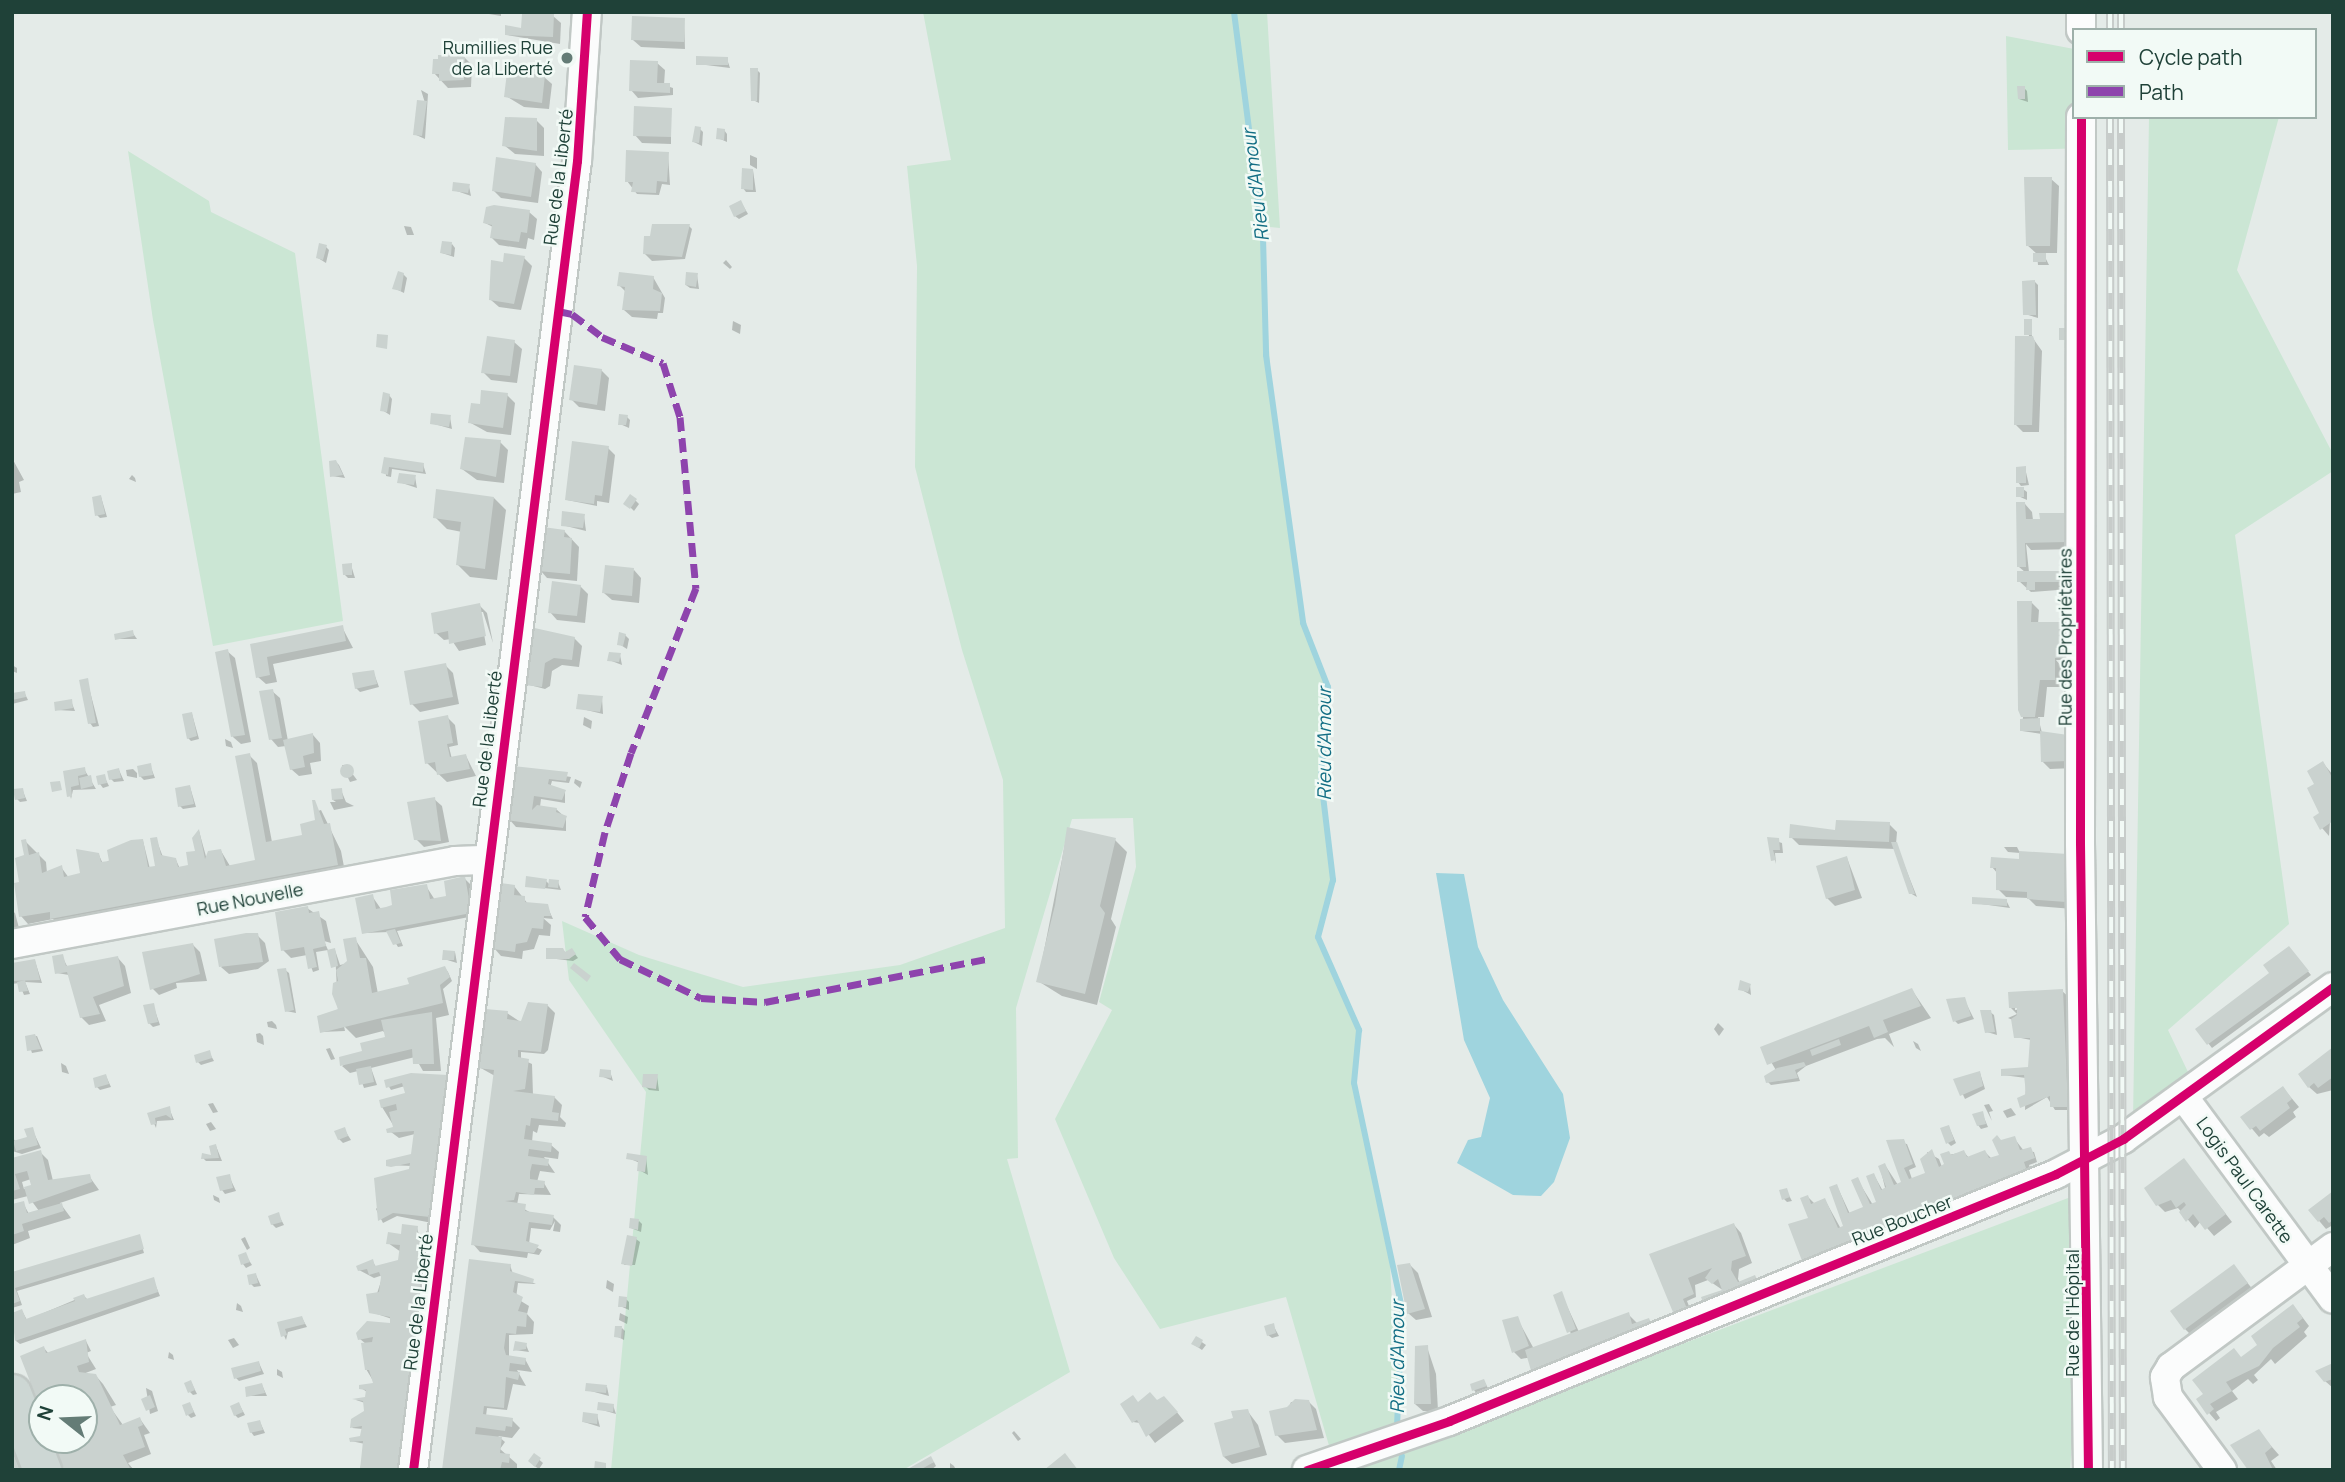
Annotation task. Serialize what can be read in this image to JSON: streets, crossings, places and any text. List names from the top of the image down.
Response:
{
  "streets": {
    "street": [
      "Rue de la Liberté",
      "Rue des Propriétaires",
      "Rue Nouvelle",
      "Logis Paul Carette",
      "Rue Boucher",
      "Rue de l'Hôpital"
    ]
  },
  "crossings": [
    ["Rue de la Liberté", "Rue Nouvelle"],
    ["Rue des Propriétaires", "Rue Boucher"],
    ["Rue des Propriétaires", "Rue de l'Hôpital"],
    ["Logis Paul Carette", "Rue Boucher"],
    ["Rue Boucher", "Rue de l'Hôpital"]
  ],
  "water": ["Rieu d'Amour"],
  "places": ["Rumillies Rue de la Liberté"],
  "legend": ["Cycle path", "Path"],
  "north": "left"
}
